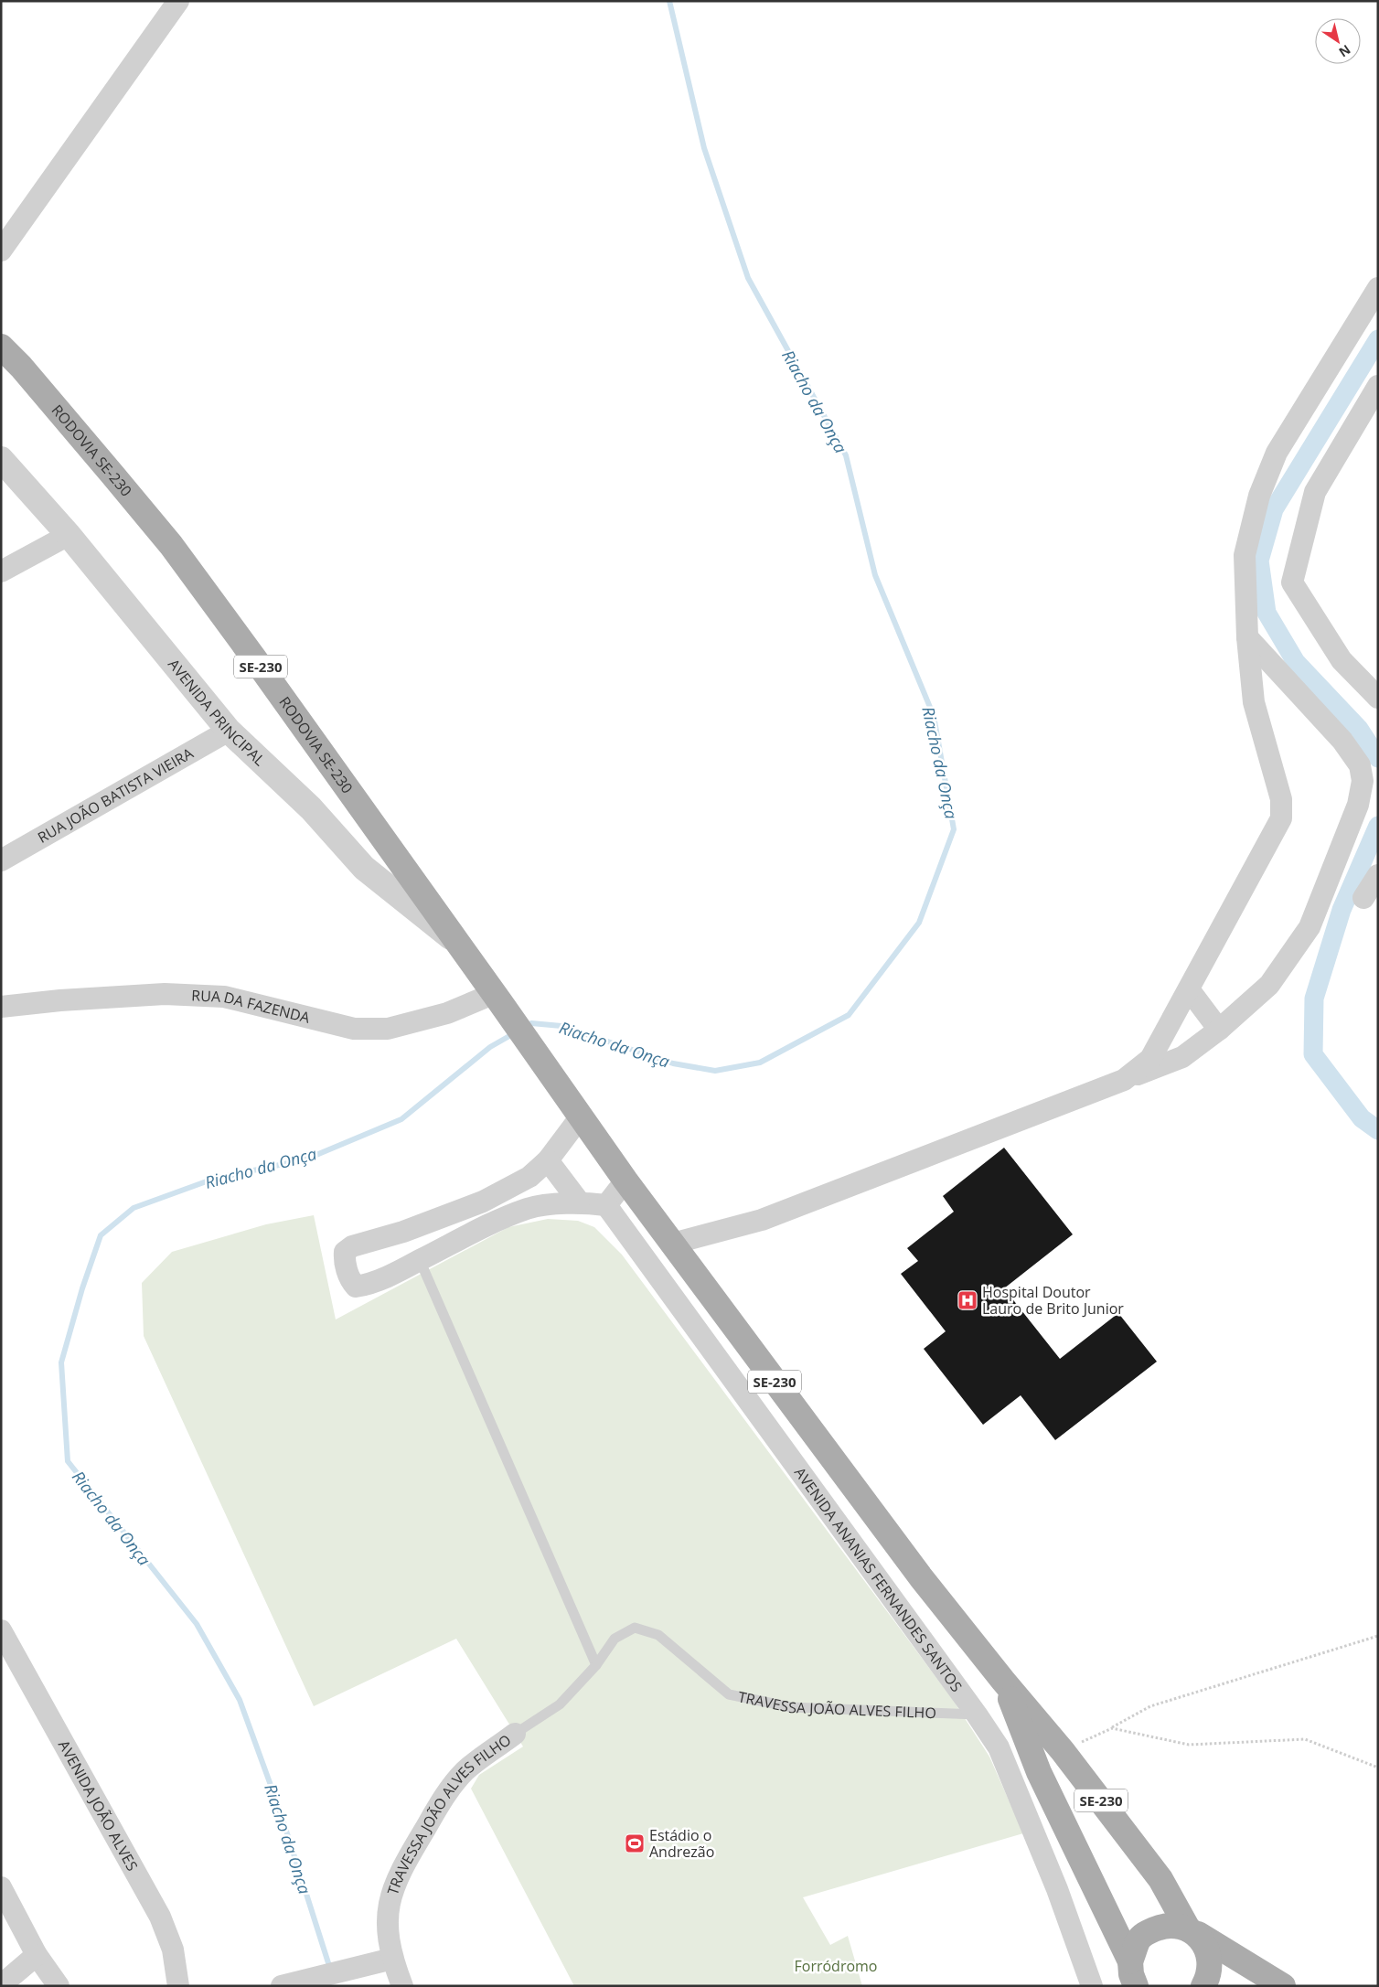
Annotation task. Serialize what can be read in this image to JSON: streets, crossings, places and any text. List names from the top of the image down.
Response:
{
  "streets": {
    "main road": ["RODOVIA SE-230", "SE-230"],
    "street": [
      "AVENIDA PRINCIPAL",
      "RUA JOÃO BATISTA VIEIRA",
      "RUA DA FAZENDA",
      "AVENIDA ANANIAS FERNANDES SANTOS",
      "TRAVESSA JOÃO ALVES FILHO",
      "AVENIDA JOÃO ALVES"
    ]
  },
  "crossings": [
    ["RODOVIA SE-230", "SE-230"],
    ["RODOVIA SE-230", "AVENIDA PRINCIPAL"],
    ["RODOVIA SE-230", "RUA DA FAZENDA"],
    ["SE-230", "RUA DA FAZENDA"],
    ["AVENIDA PRINCIPAL", "RUA JOÃO BATISTA VIEIRA"],
    ["AVENIDA ANANIAS FERNANDES SANTOS", "TRAVESSA JOÃO ALVES FILHO"]
  ],
  "water": ["Riacho da Onça"],
  "parks": ["Forródromo"],
  "places": {
    "hospital": ["Hospital Doutor Lauro de Brito Junior"],
    "sports": ["Estádio o Andrezão"]
  },
  "north": "bottom right"
}
